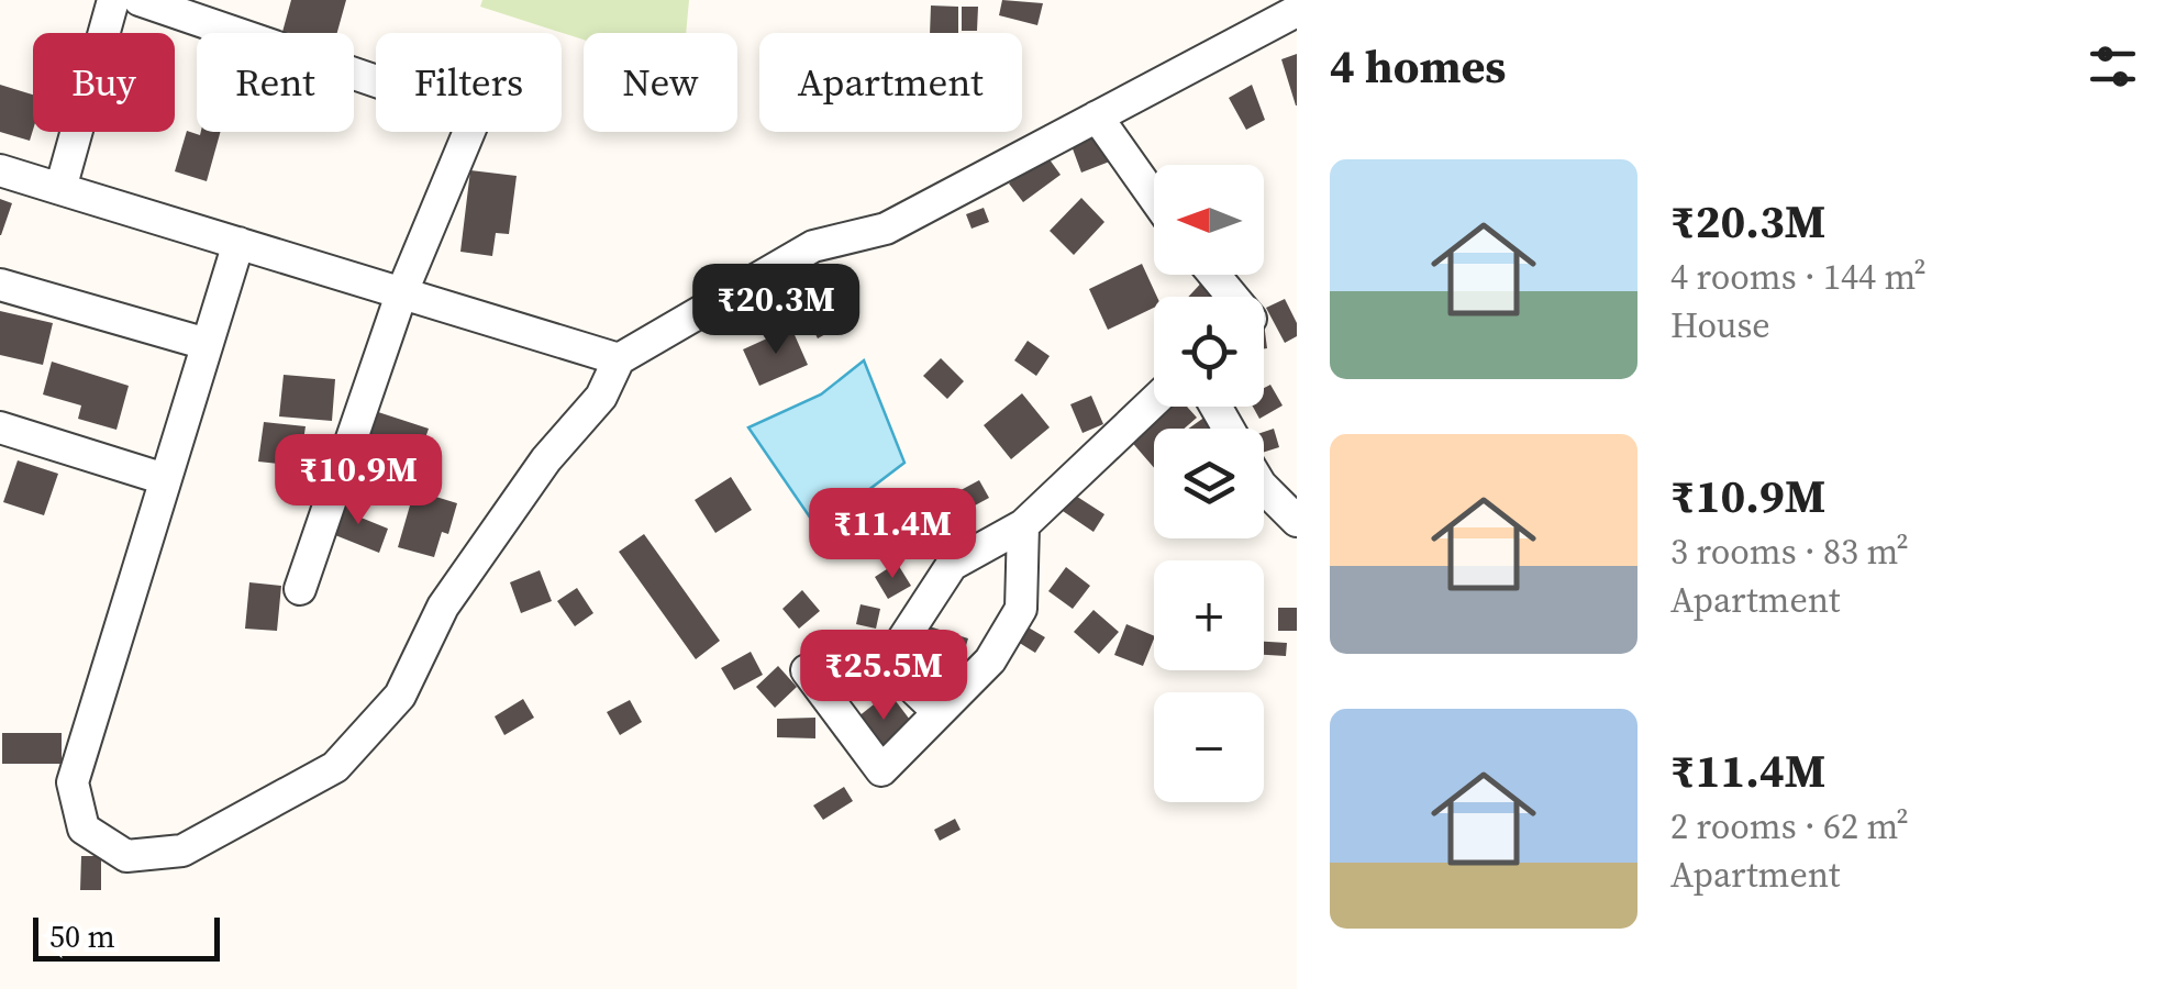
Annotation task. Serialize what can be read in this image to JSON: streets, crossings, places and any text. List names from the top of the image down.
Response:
{
  "scale_bar": "50 m",
  "north": "left",
  "page": {
    "heading": "4 homes",
    "chip": [
      "Buy",
      "Rent",
      "Filters",
      "New",
      "Apartment"
    ],
    "list": [
      {
        "name": "₹20.3M",
        "note": "4 rooms · 144 m² · House"
      },
      {
        "name": "₹10.9M",
        "note": "3 rooms · 83 m² · Apartment"
      },
      {
        "name": "₹11.4M",
        "note": "2 rooms · 62 m² · Apartment"
      }
    ],
    "map_buttons": ["+", "−"],
    "price": [
      "₹20.3M",
      "₹10.9M",
      "₹11.4M",
      "₹25.5M"
    ],
    "scale": "50 m"
  }
}
